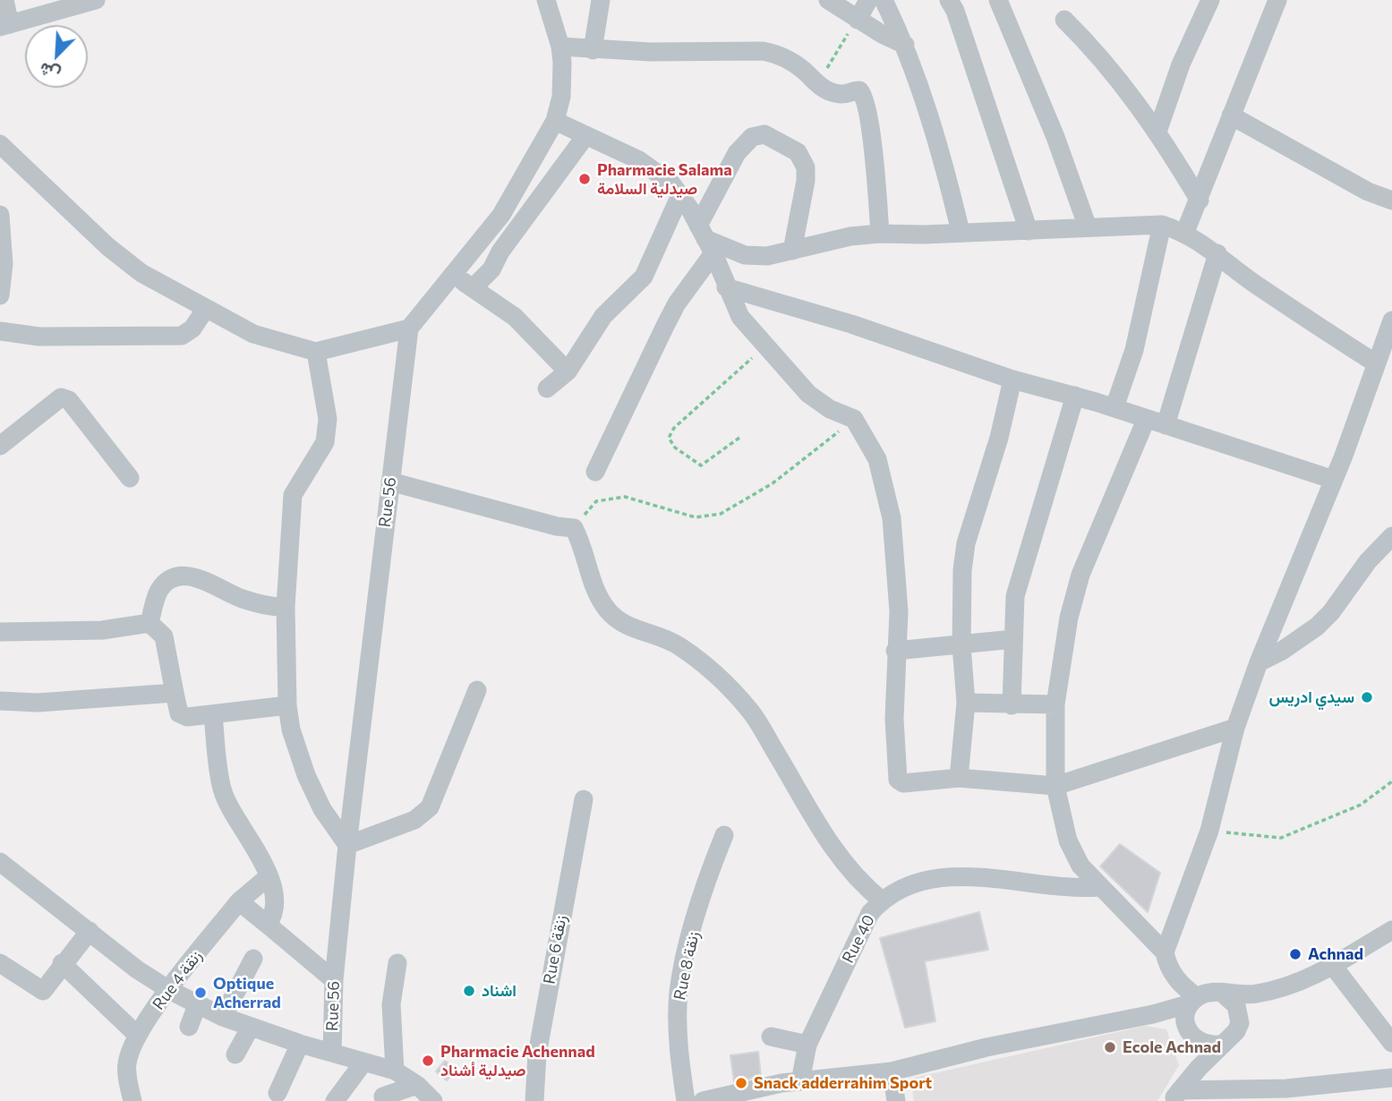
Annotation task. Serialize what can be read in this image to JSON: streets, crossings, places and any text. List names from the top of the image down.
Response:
{
  "streets": {
    "street": [
      "Rue 56",
      "Rue 40",
      "Rue 6 زنقة",
      "Rue 8 زنقة",
      "Rue 4 زنقة"
    ]
  },
  "places": [
    "Pharmacie Salama صيدلية السلامة",
    "سيدي ادريس",
    "Achnad",
    "اشناد",
    "Optique Acherrad",
    "Ecole Achnad",
    "Pharmacie Achennad صيدلية أشناد",
    "Snack adderrahim Sport"
  ],
  "north": "bottom left"
}
